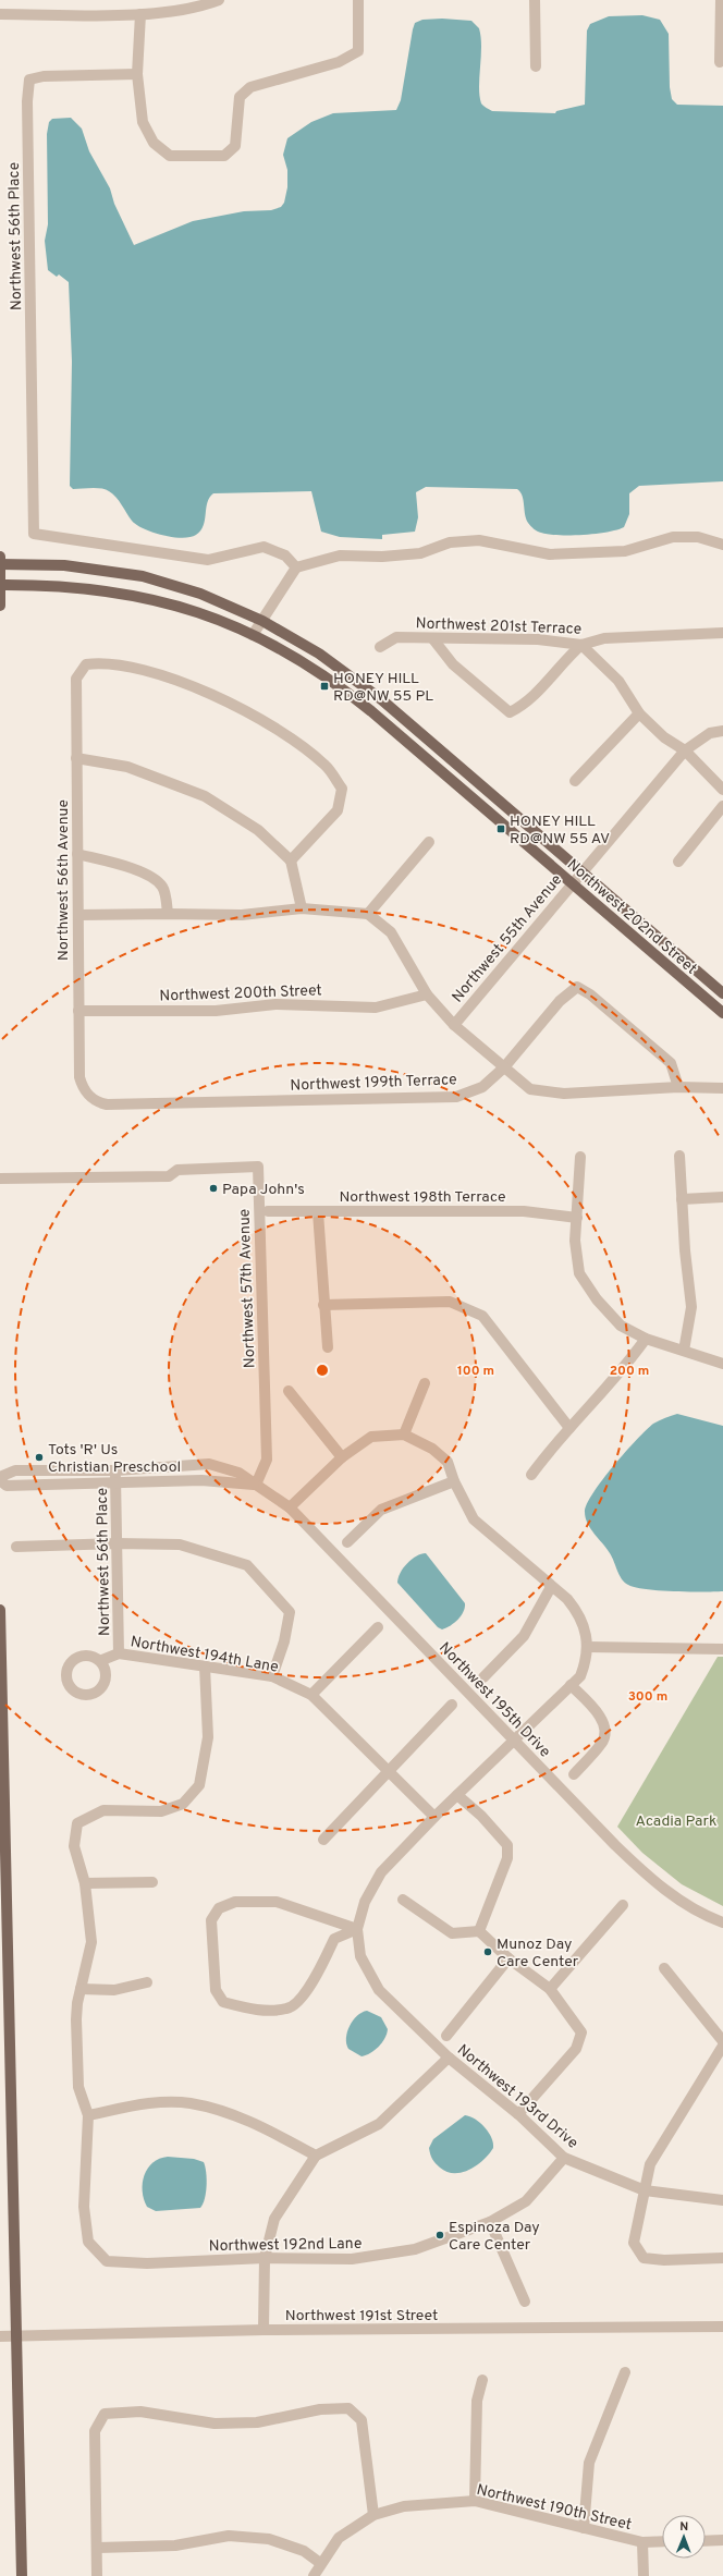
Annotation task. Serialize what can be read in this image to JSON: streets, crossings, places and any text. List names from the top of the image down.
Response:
{
  "streets": {
    "main road": ["Northwest 202nd Street"],
    "street": [
      "Northwest 56th Place",
      "Northwest 201st Terrace",
      "Northwest 56th Avenue",
      "Northwest 55th Avenue",
      "Northwest 200th Street",
      "Northwest 199th Terrace",
      "Northwest 198th Terrace",
      "Northwest 57th Avenue",
      "Northwest 194th Lane",
      "Northwest 195th Drive",
      "Northwest 193rd Drive",
      "Northwest 192nd Lane",
      "Northwest 191st Street",
      "Northwest 190th Street"
    ]
  },
  "crossings": [
    ["Northwest 56th Place", "Northwest 194th Lane"],
    ["Northwest 56th Place", "Northwest 195th Drive"],
    ["Northwest 56th Avenue", "Northwest 200th Street"],
    ["Northwest 56th Avenue", "Northwest 199th Terrace"],
    ["Northwest 202nd Street", "Northwest 55th Avenue"],
    ["Northwest 57th Avenue", "Northwest 195th Drive"],
    ["Northwest 193rd Drive", "Northwest 192nd Lane"]
  ],
  "parks": ["Acadia Park"],
  "places": {
    "transit": ["HONEY HILL RD@NW 55 PL", "HONEY HILL RD@NW 55 AV"],
    "other": [
      "Papa John's",
      "Tots 'R' Us Christian Preschool",
      "Munoz Day Care Center",
      "Espinoza Day Care Center"
    ]
  },
  "north": "top",
  "rings": ["100 m", "200 m", "300 m"]
}
